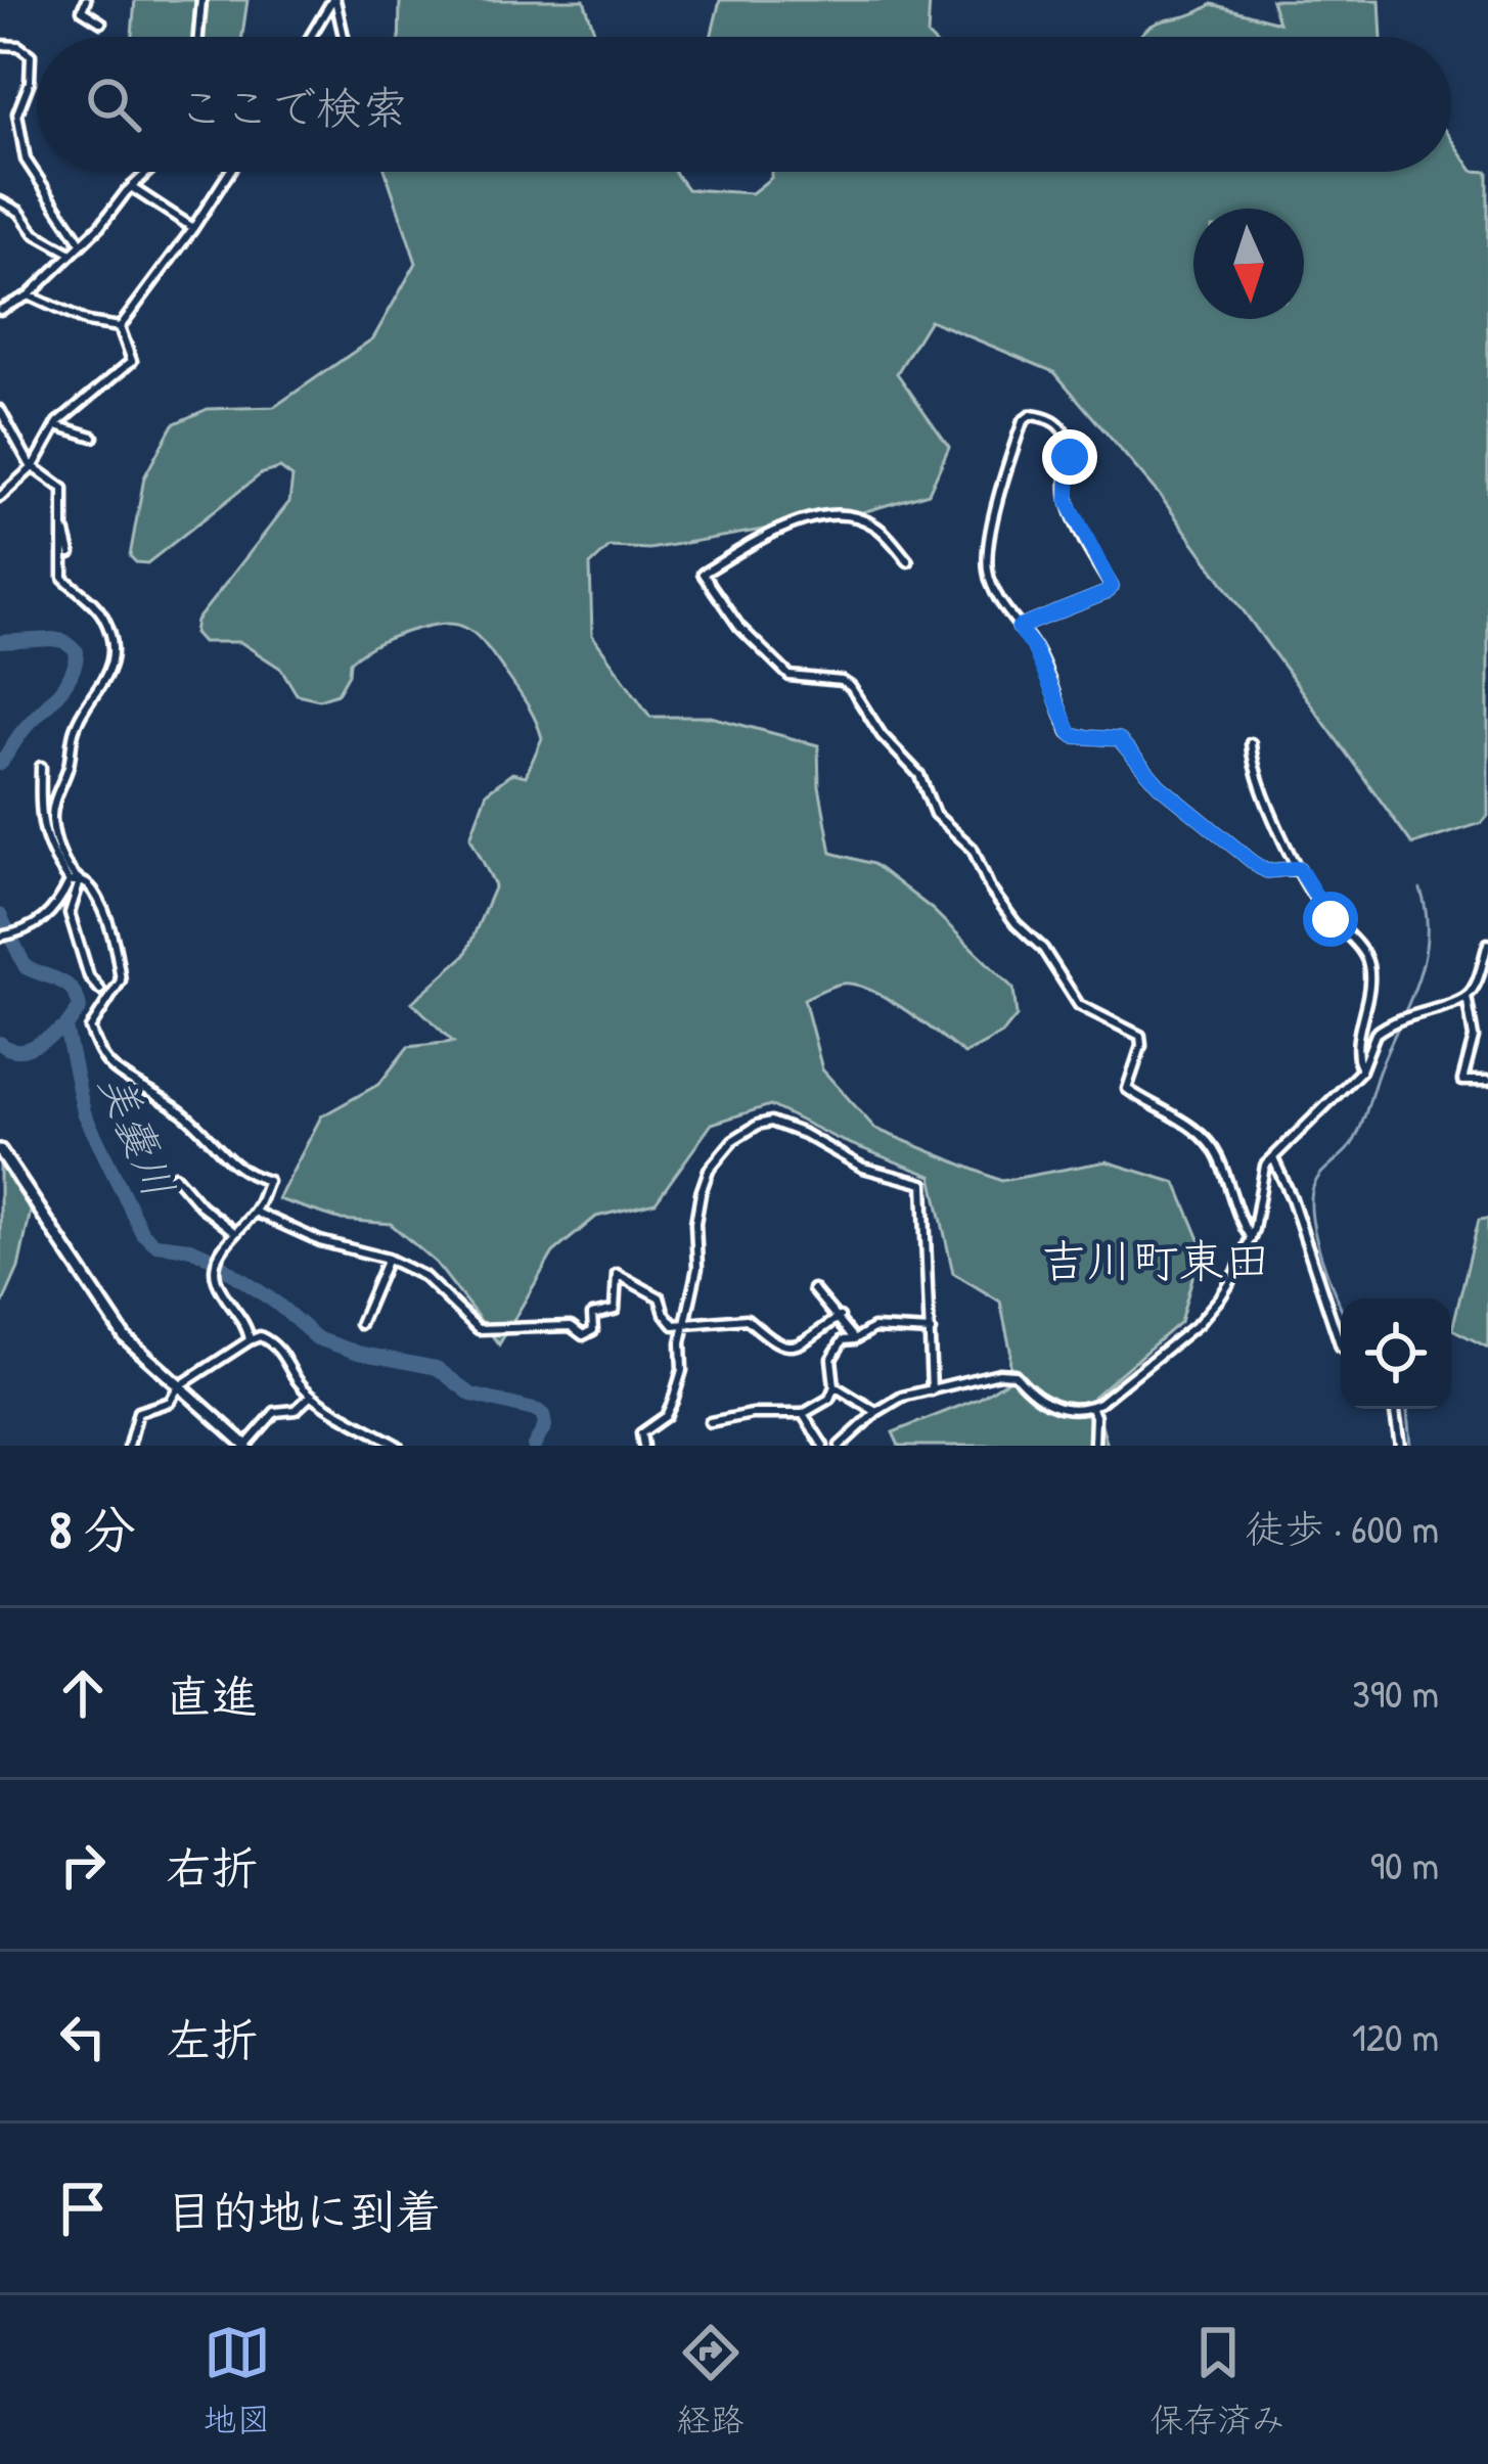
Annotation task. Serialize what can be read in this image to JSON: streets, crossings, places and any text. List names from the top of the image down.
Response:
{
  "districts": ["吉川町東田"],
  "water": ["美嚢川"],
  "north": "bottom",
  "page": {
    "search": "ここで検索",
    "heading": ["8 分", "徒歩 · 600 m"],
    "list": [
      ["直進", "390 m"],
      ["右折", "90 m"],
      ["左折", "120 m"],
      "目的地に到着"
    ],
    "nav": ["地図", "経路", "保存済み"]
  }
}
